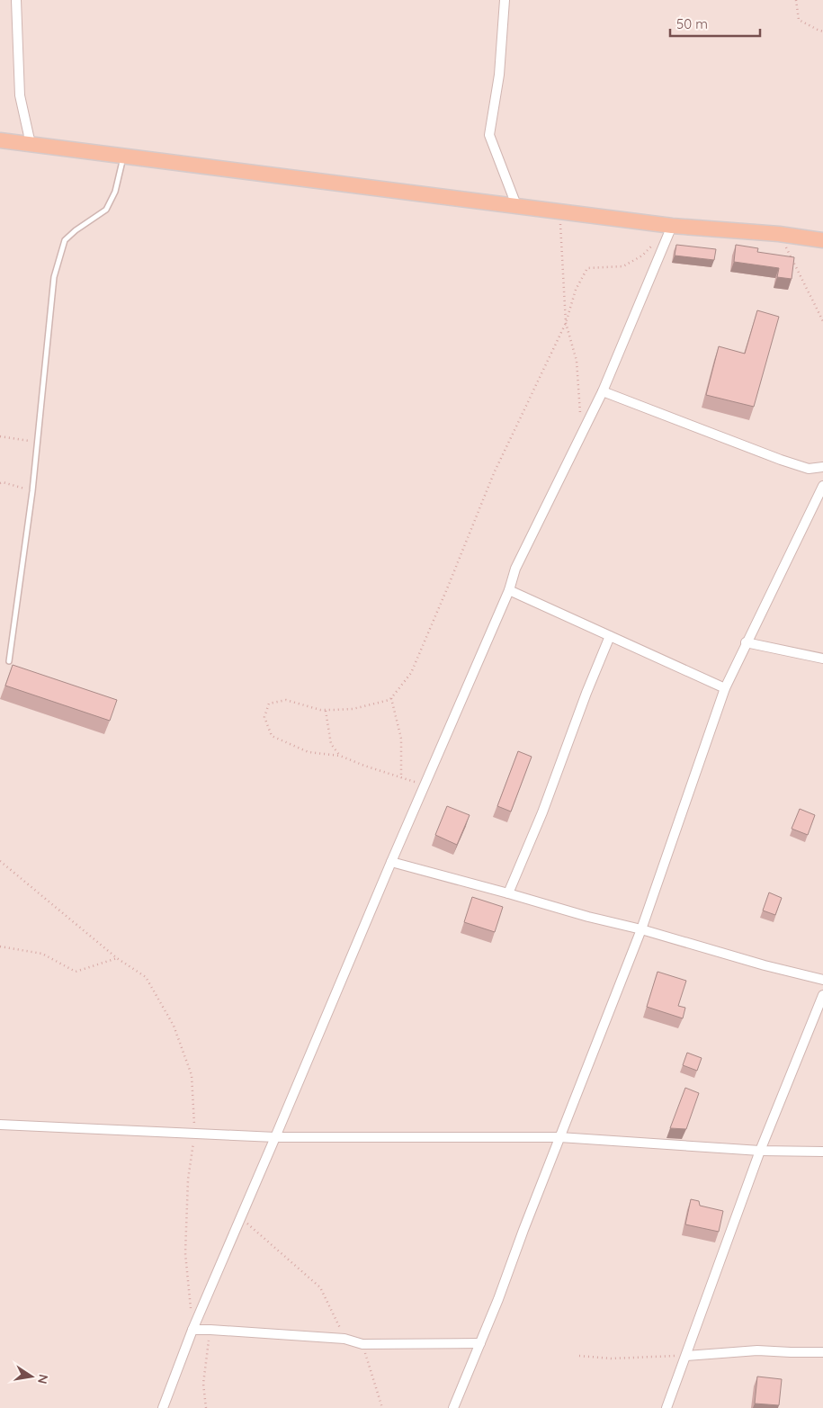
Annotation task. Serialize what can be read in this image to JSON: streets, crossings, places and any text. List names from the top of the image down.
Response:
{
  "scale_bar": "50 m",
  "north": "right"
}
